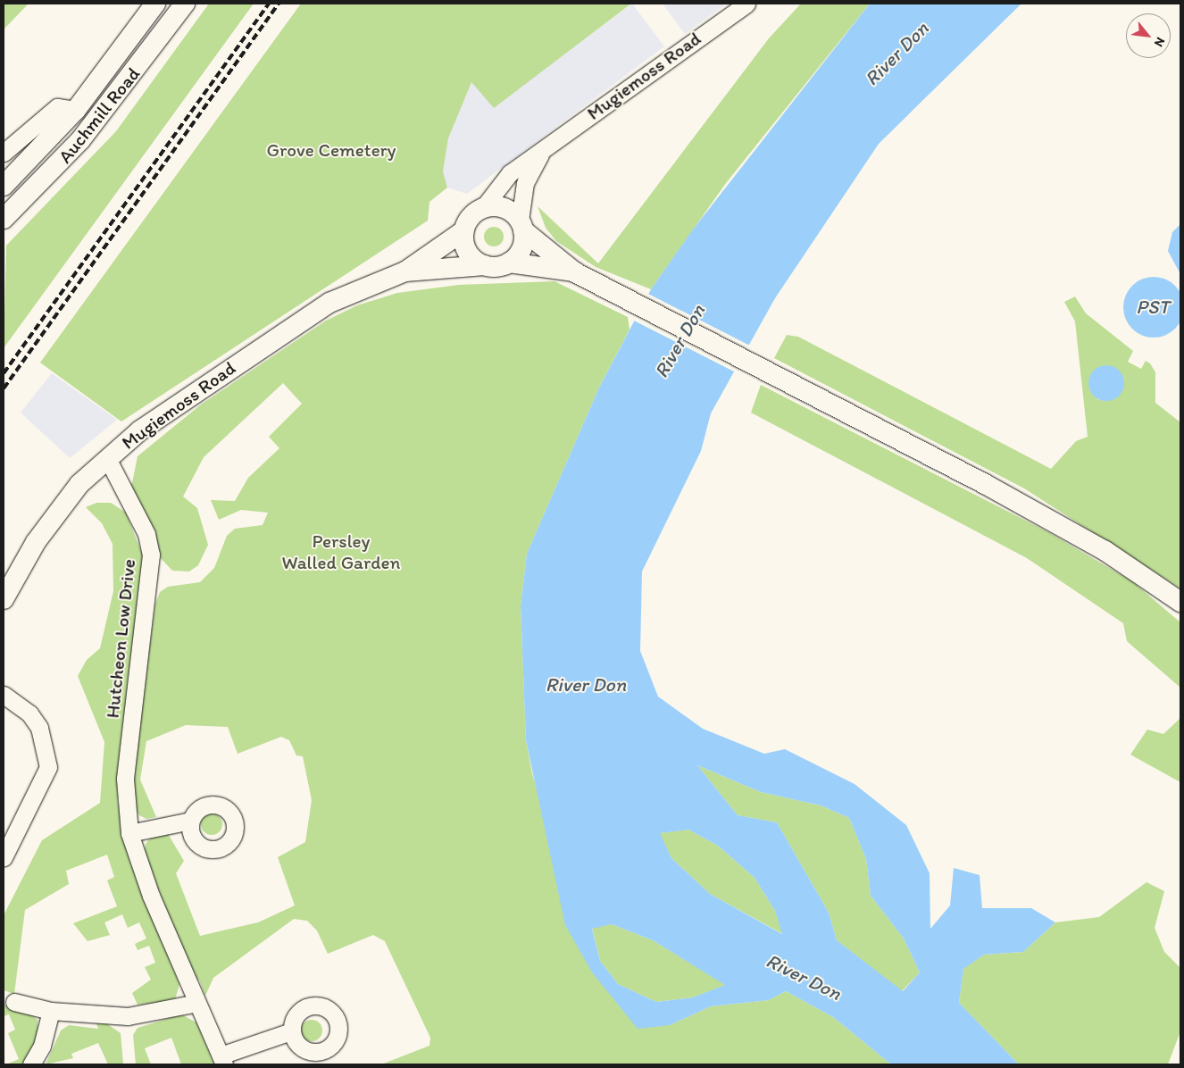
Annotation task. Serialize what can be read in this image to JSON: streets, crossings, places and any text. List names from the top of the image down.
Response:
{
  "streets": {
    "main road": ["Mugiemoss Road", "Auchmill Road"],
    "street": ["Hutcheon Low Drive"]
  },
  "crossings": [
    ["Mugiemoss Road", "Hutcheon Low Drive"]
  ],
  "water": ["River Don", "PST"],
  "parks": ["Grove Cemetery", "Persley Walled Garden"],
  "north": "bottom right"
}
